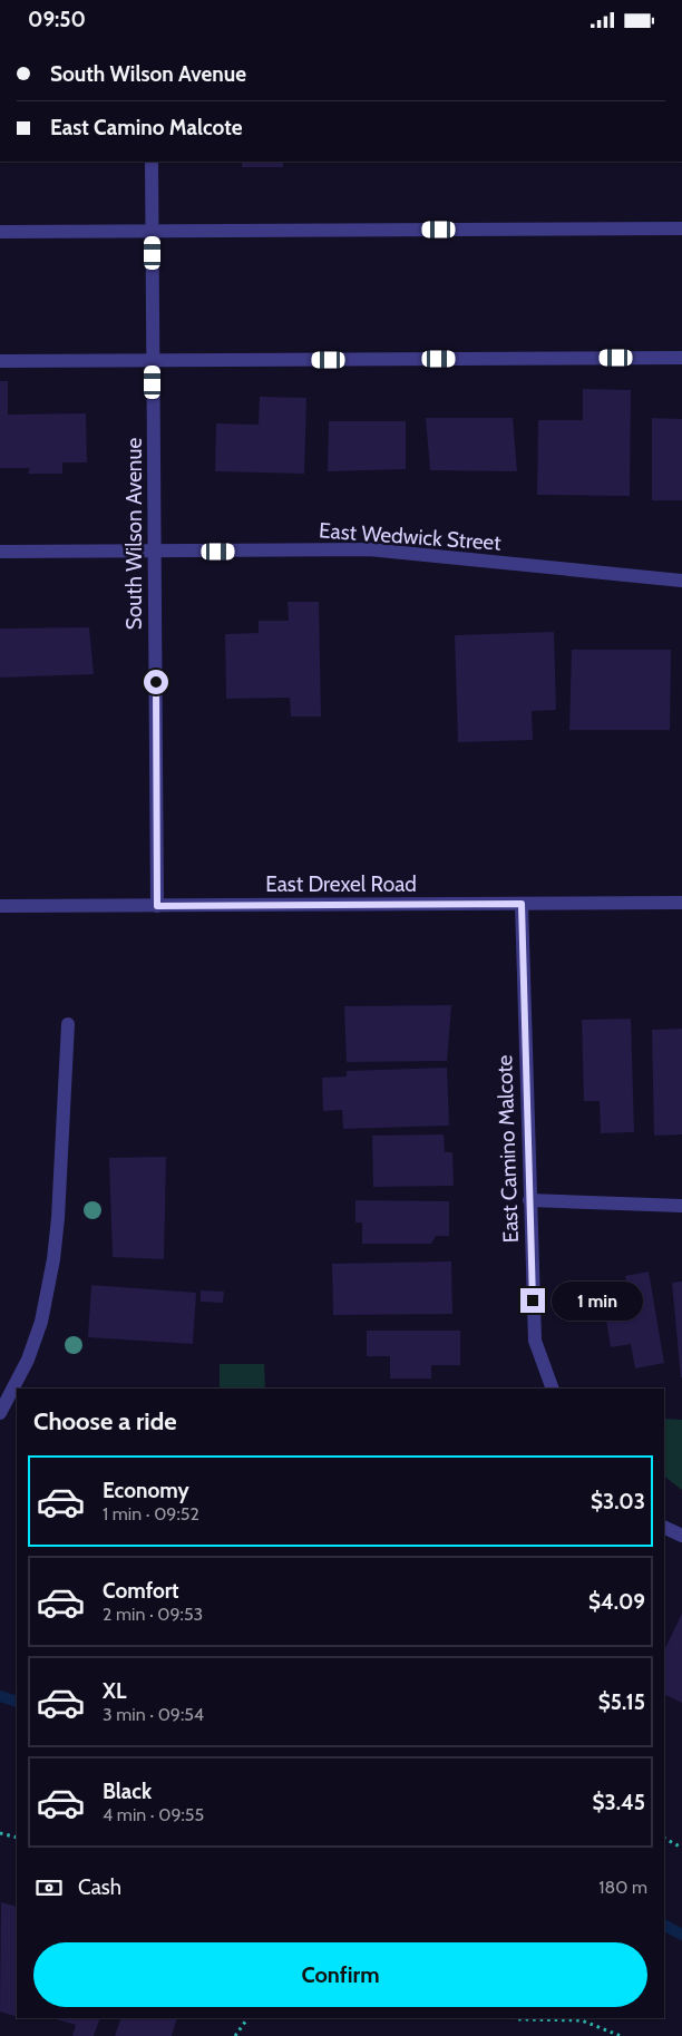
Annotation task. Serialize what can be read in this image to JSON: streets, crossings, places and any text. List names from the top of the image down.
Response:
{
  "streets": {
    "street": [
      "South Wilson Avenue",
      "East Wedwick Street",
      "East Drexel Road",
      "East Camino Malcote"
    ]
  },
  "crossings": [
    ["South Wilson Avenue", "East Wedwick Street"],
    ["South Wilson Avenue", "East Drexel Road"],
    ["East Drexel Road", "East Camino Malcote"]
  ],
  "page": {
    "status": "09:50",
    "banner": ["South Wilson Avenue", "East Camino Malcote"],
    "bubble": "1 min",
    "heading": "Choose a ride",
    "list": [
      {
        "name": "Economy",
        "note": "1 min · 09:52",
        "value": "$3.03"
      },
      {
        "name": "Comfort",
        "note": "2 min · 09:53",
        "value": "$4.09"
      },
      {
        "name": "XL",
        "note": "3 min · 09:54",
        "value": "$5.15"
      },
      {
        "name": "Black",
        "note": "4 min · 09:55",
        "value": "$3.45"
      }
    ],
    "pay": ["Cash", "180 m"],
    "buttons": "Confirm"
  }
}
